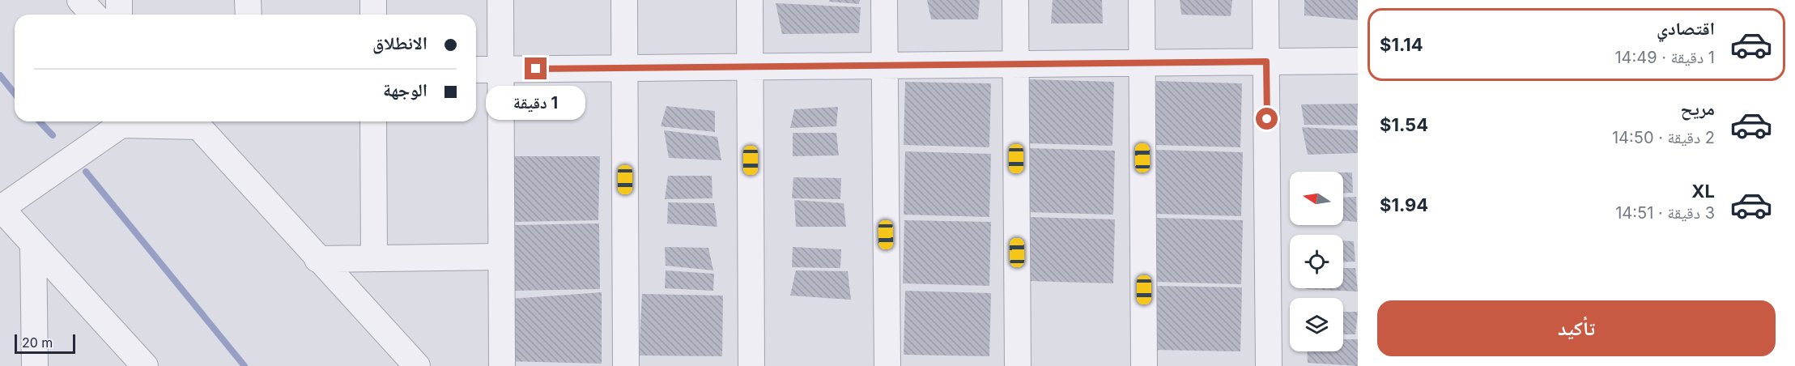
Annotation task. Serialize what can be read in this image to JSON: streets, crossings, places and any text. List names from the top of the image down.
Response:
{
  "scale_bar": "20 m",
  "north": "left",
  "page": {
    "list": [
      {
        "name": "اقتصادي",
        "note": "1 دقيقة · 14:49",
        "value": "$1.14"
      },
      {
        "name": "مريح",
        "note": "2 دقيقة · 14:50",
        "value": "$1.54"
      },
      {
        "name": "XL",
        "note": "3 دقيقة · 14:51",
        "value": "$1.94"
      }
    ],
    "banner": ["الانطلاق", "الوجهة"],
    "bubble": "1 دقيقة",
    "buttons": "تأكيد",
    "scale": "20 m"
  }
}
